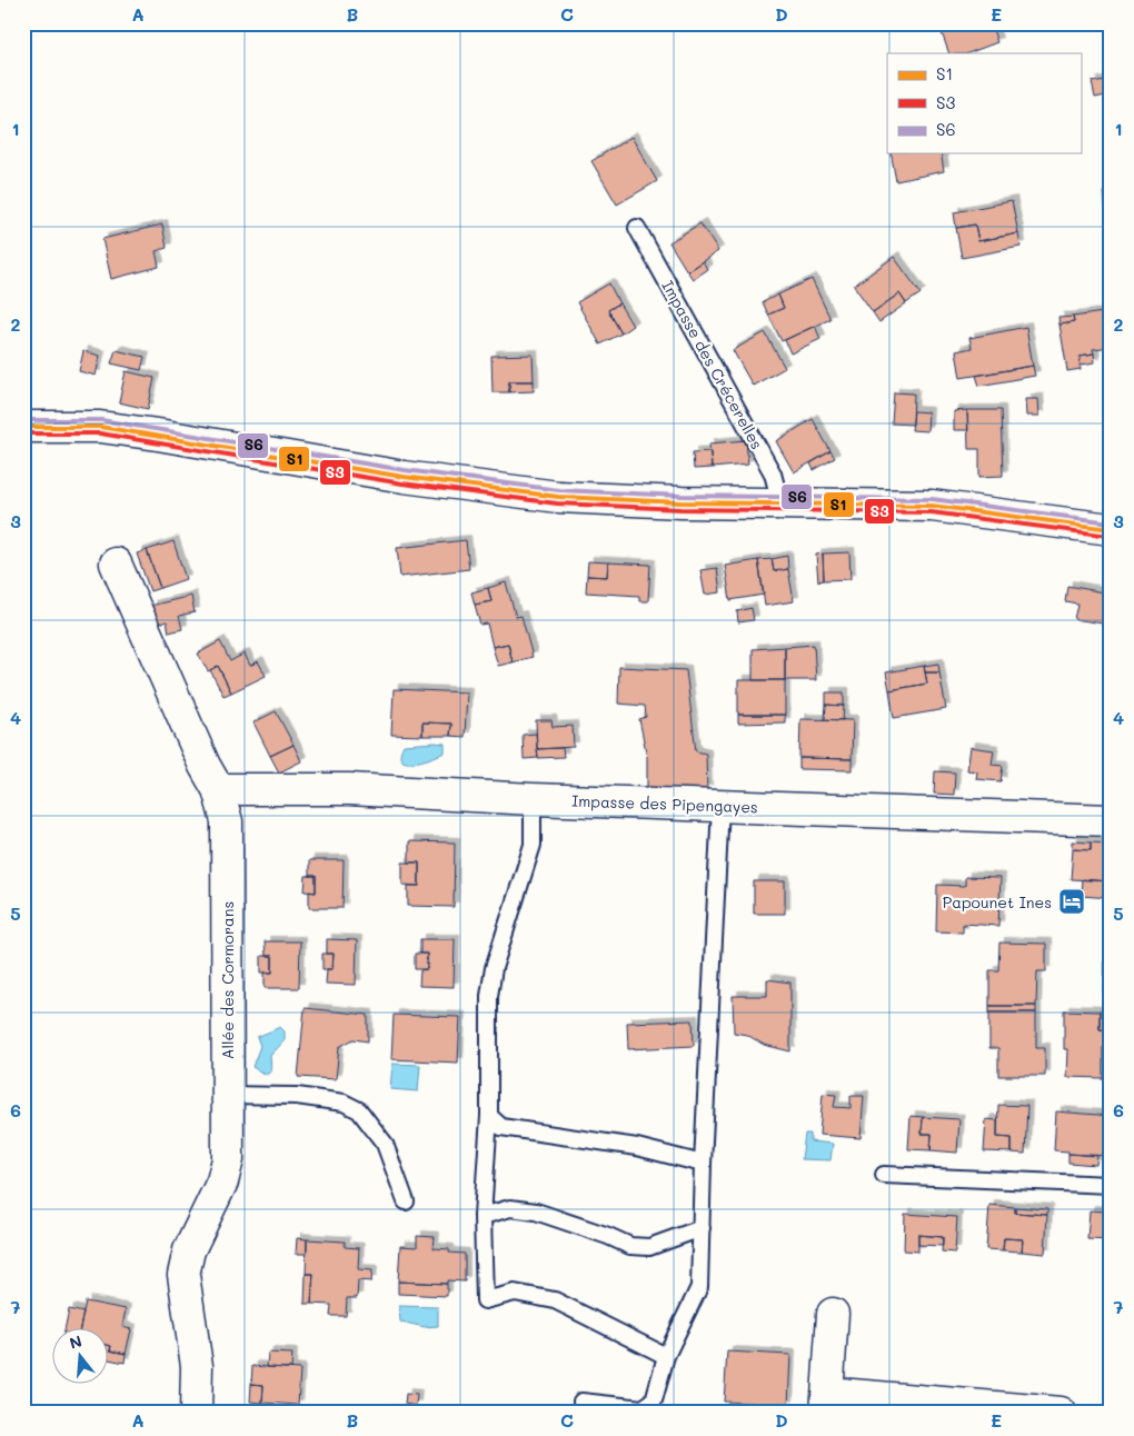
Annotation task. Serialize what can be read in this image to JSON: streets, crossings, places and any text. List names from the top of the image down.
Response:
{
  "streets": {
    "street": ["Impasse des Pipengayes", "Allée des Cormorans"],
    "lane": ["Impasse des Crécerelles"]
  },
  "crossings": [
    ["Impasse des Pipengayes", "Allée des Cormorans"]
  ],
  "places": {
    "hotel": ["Papounet Ines"]
  },
  "lines": ["transit line S6", "transit line S1", "transit line S3"],
  "legend": ["S1", "S3", "S6"],
  "north": "top",
  "grid": {
    "columns": [
      "A",
      "B",
      "C",
      "D",
      "E"
    ],
    "rows": [
      "1",
      "2",
      "3",
      "4",
      "5",
      "6",
      "7"
    ]
  }
}
